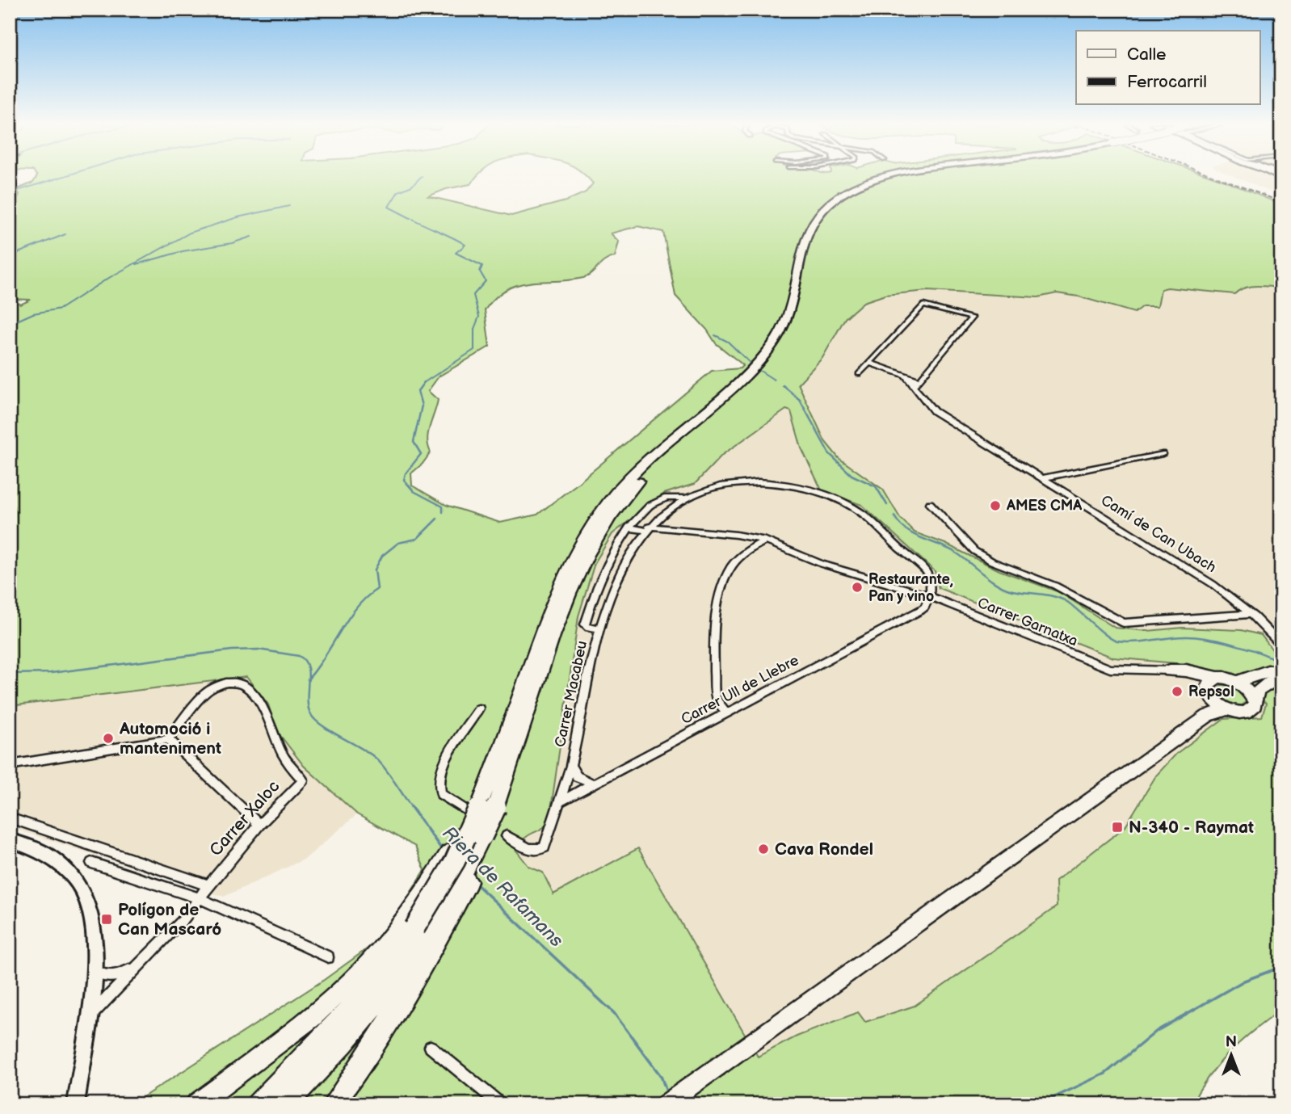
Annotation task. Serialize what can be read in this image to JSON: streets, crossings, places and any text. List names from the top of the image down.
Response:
{
  "streets": {
    "street": [
      "Camí de Can Ubach",
      "Carrer Garnatxa",
      "Carrer Ull de Llebre",
      "Carrer Macabeu",
      "Carrer Xaloc"
    ]
  },
  "crossings": [
    ["Carrer Garnatxa", "Carrer Ull de Llebre"],
    ["Carrer Garnatxa", "Carrer Macabeu"],
    ["Carrer Ull de Llebre", "Carrer Macabeu"]
  ],
  "water": ["Riera de Rafamans"],
  "places": {
    "other": [
      "AMES CMA",
      "Restaurante, Pan y vino",
      "Repsol",
      "Automoció i manteniment",
      "Cava Rondel"
    ],
    "transit": ["N-340 - Raymat", "Polígon de Can Mascaró"]
  },
  "legend": ["Calle", "Ferrocarril"],
  "north": "top"
}
